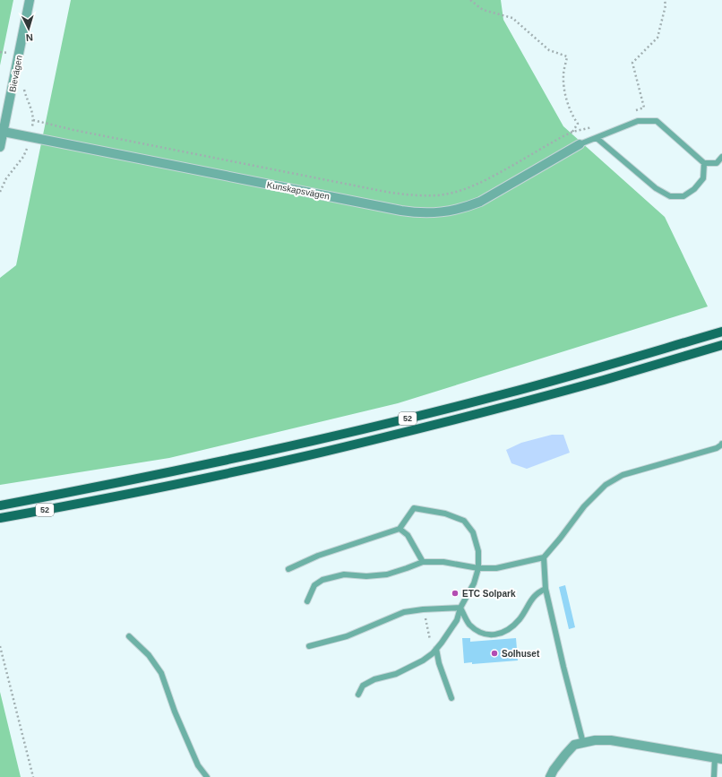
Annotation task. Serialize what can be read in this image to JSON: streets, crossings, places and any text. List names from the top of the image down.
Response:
{
  "streets": {
    "main road": ["52"],
    "street": ["Bievägen", "Kunskapsvägen"]
  },
  "crossings": [
    ["Bievägen", "Kunskapsvägen"]
  ],
  "places": ["ETC Solpark", "Solhuset"],
  "north": "bottom"
}
